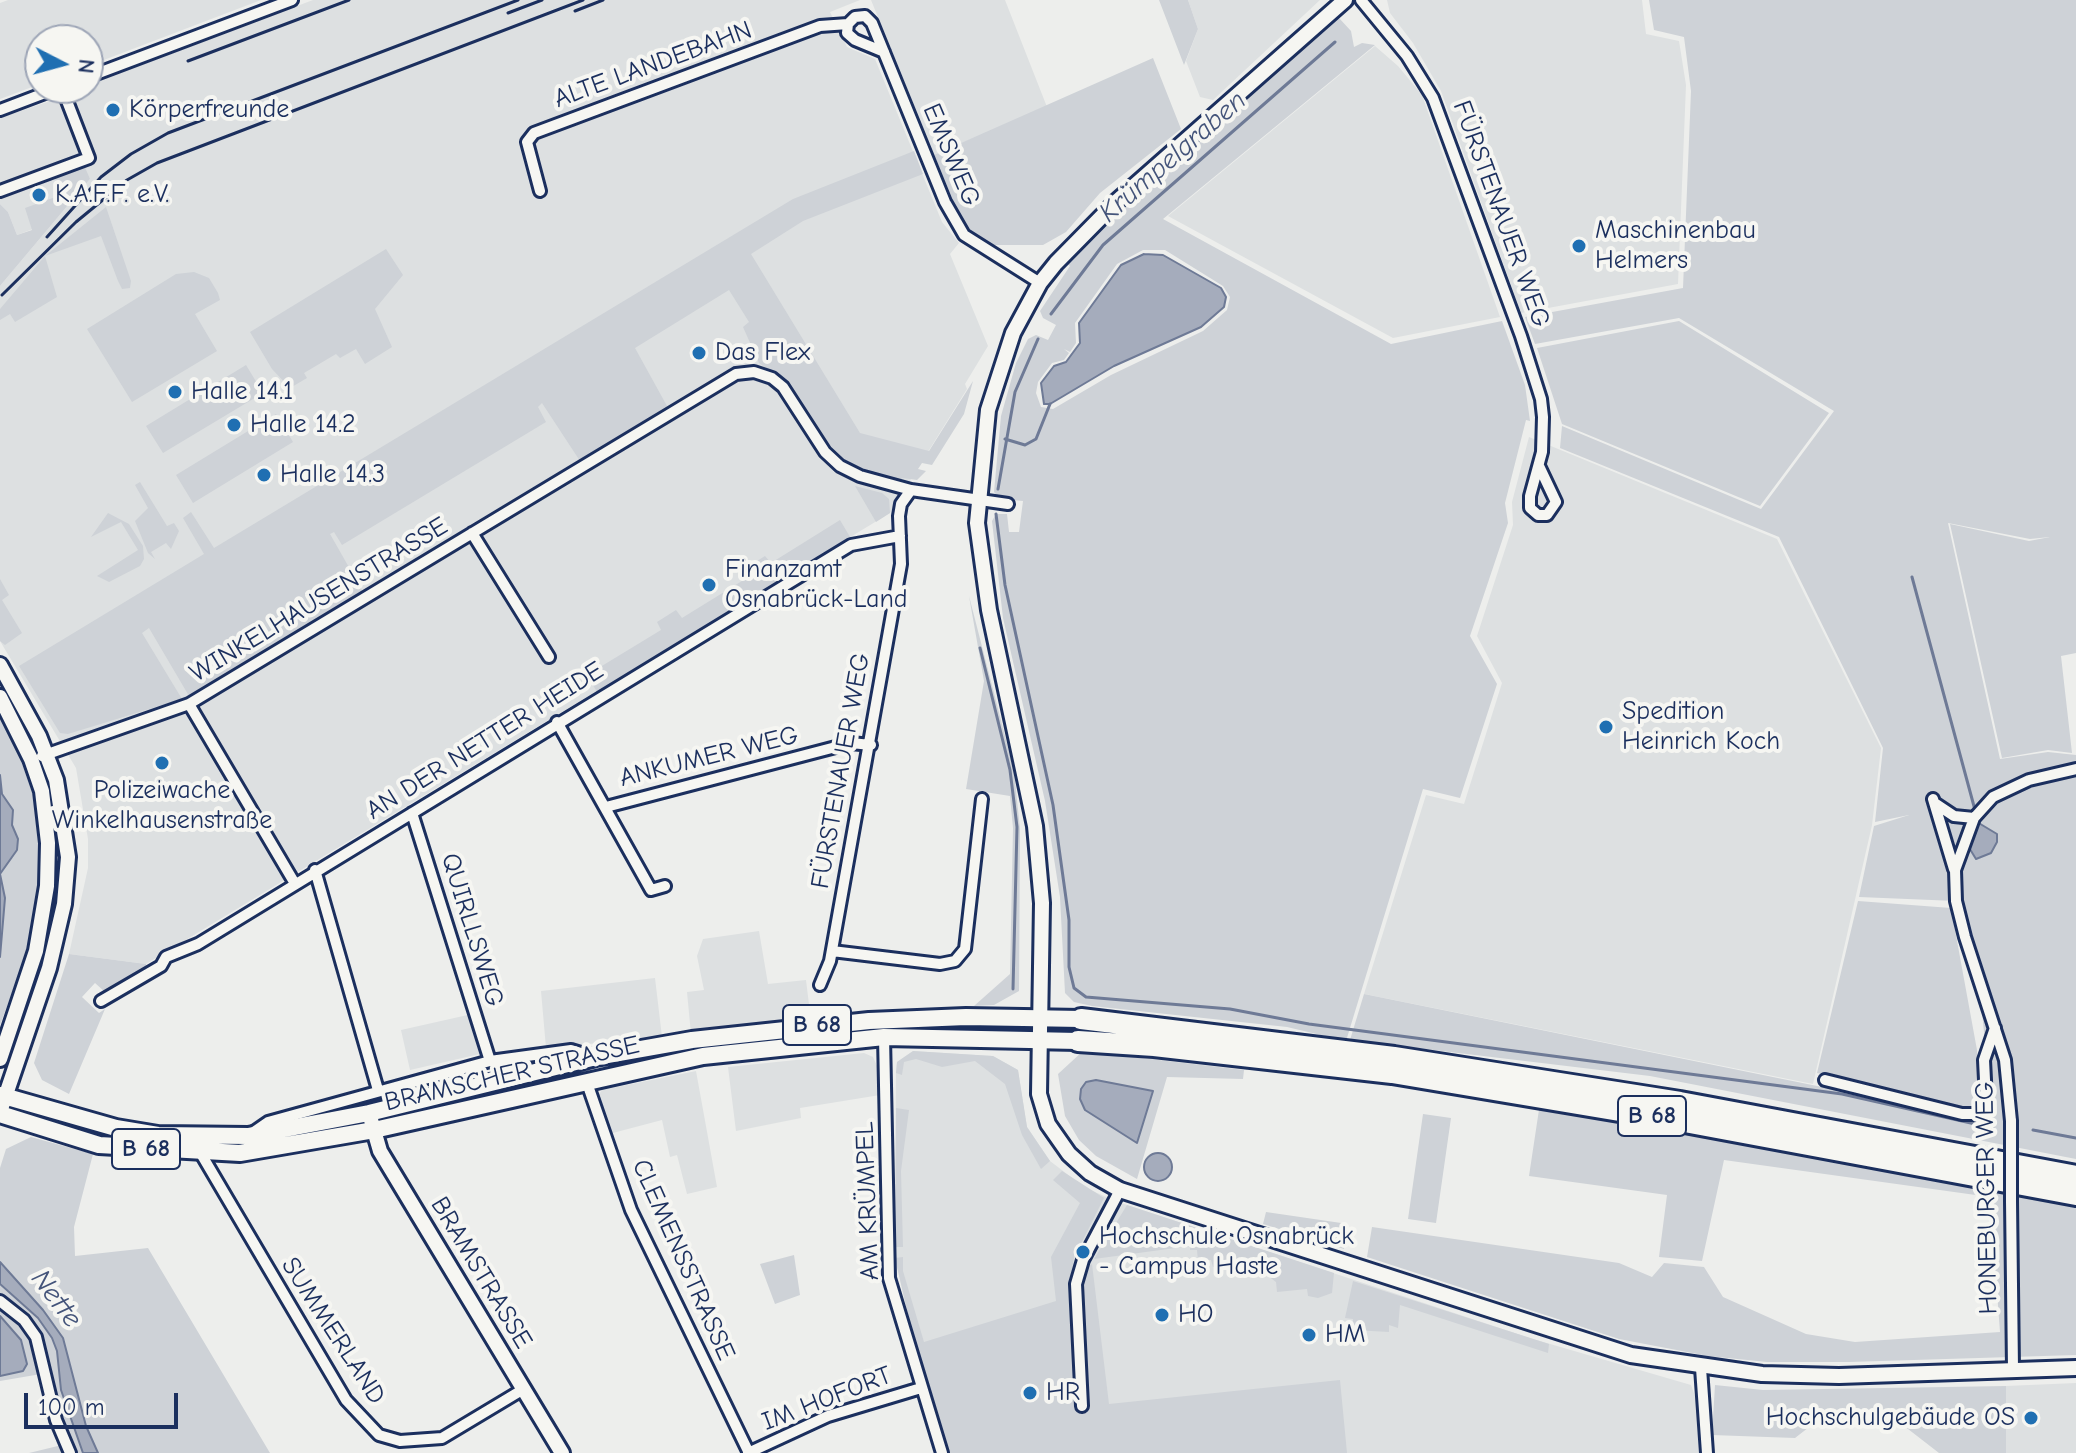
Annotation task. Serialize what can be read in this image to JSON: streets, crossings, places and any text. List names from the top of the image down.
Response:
{
  "streets": {
    "highway": ["B 68"],
    "main road": ["BRAMSCHER STRASSE"],
    "street": [
      "ALTE LANDEBAHN",
      "EMSWEG",
      "FÜRSTENAUER WEG",
      "WINKELHAUSENSTRASSE",
      "AN DER NETTER HEIDE",
      "ANKUMER WEG",
      "QUIRLLSWEG",
      "HONEBURGER WEG",
      "AM KRÜMPEL",
      "CLEMENSSTRASSE",
      "BRAMSTRASSE",
      "SUMMERLAND",
      "IM HOFORT"
    ]
  },
  "crossings": [
    ["ALTE LANDEBAHN", "EMSWEG"],
    ["FÜRSTENAUER WEG", "WINKELHAUSENSTRASSE"],
    ["FÜRSTENAUER WEG", "AN DER NETTER HEIDE"],
    ["FÜRSTENAUER WEG", "ANKUMER WEG"],
    ["WINKELHAUSENSTRASSE", "AN DER NETTER HEIDE"],
    ["AN DER NETTER HEIDE", "ANKUMER WEG"],
    ["AN DER NETTER HEIDE", "QUIRLLSWEG"],
    ["QUIRLLSWEG", "BRAMSCHER STRASSE"],
    ["B 68", "BRAMSCHER STRASSE"],
    ["BRAMSCHER STRASSE", "AM KRÜMPEL"],
    ["BRAMSCHER STRASSE", "CLEMENSSTRASSE"],
    ["BRAMSCHER STRASSE", "BRAMSTRASSE"],
    ["BRAMSCHER STRASSE", "SUMMERLAND"],
    ["AM KRÜMPEL", "IM HOFORT"],
    ["CLEMENSSTRASSE", "IM HOFORT"],
    ["BRAMSTRASSE", "SUMMERLAND"]
  ],
  "water": ["Krümpelgraben", "Nette"],
  "places": [
    "Körperfreunde",
    "K.A.F.F. e.V.",
    "Maschinenbau Helmers",
    "Das Flex",
    "Halle 14.1",
    "Halle 14.2",
    "Halle 14.3",
    "Finanzamt Osnabrück-Land",
    "Spedition Heinrich Koch",
    "Polizeiwache Winkelhausenstraße",
    "Hochschule Osnabrück - Campus Haste",
    "HO",
    "HM",
    "HR",
    "Hochschulgebäude OS"
  ],
  "scale_bar": "100 m",
  "north": "right"
}
